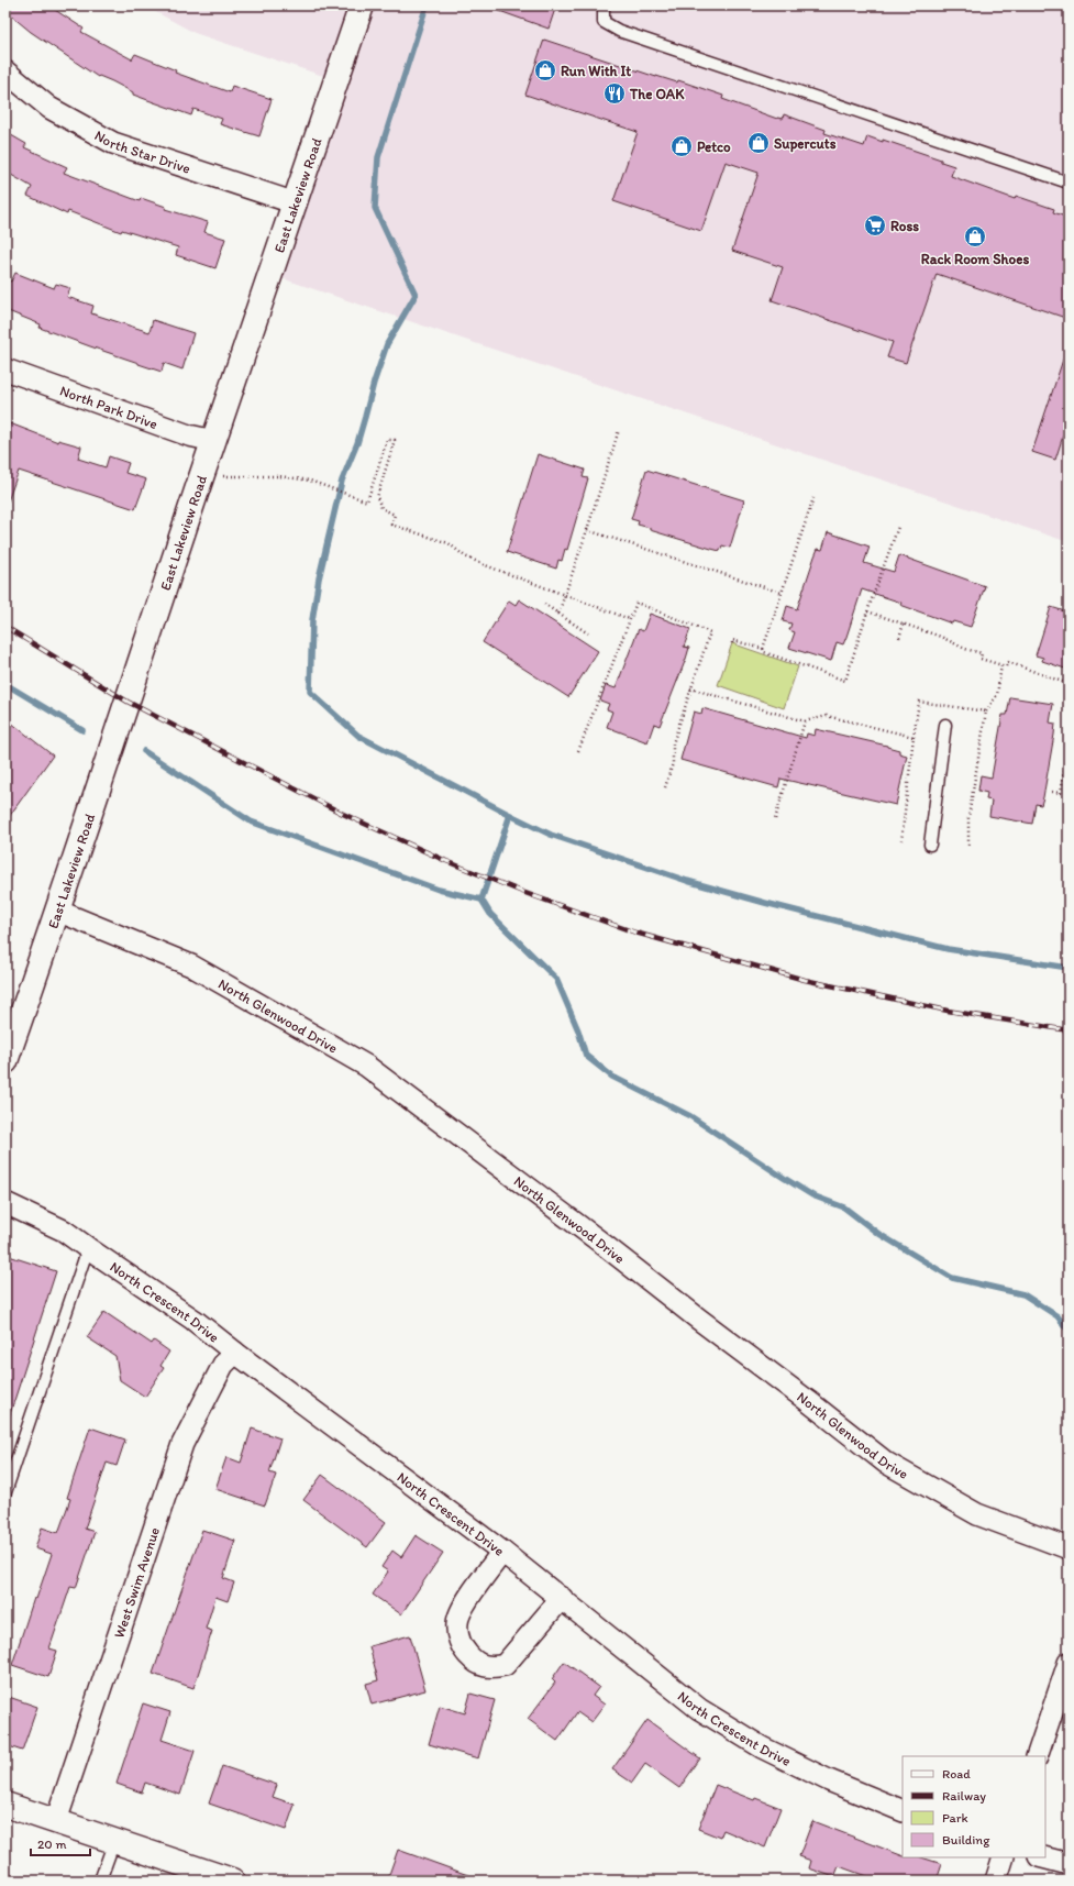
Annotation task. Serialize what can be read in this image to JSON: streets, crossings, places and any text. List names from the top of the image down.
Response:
{
  "streets": {
    "main road": ["East Lakeview Road"],
    "street": [
      "North Star Drive",
      "North Park Drive",
      "North Glenwood Drive",
      "North Crescent Drive",
      "West Swim Avenue"
    ]
  },
  "crossings": [
    ["North Star Drive", "East Lakeview Road"],
    ["East Lakeview Road", "North Park Drive"],
    ["East Lakeview Road", "North Glenwood Drive"],
    ["North Crescent Drive", "West Swim Avenue"]
  ],
  "places": {
    "shop": [
      "Run With It",
      "Supercuts",
      "Petco",
      "Rack Room Shoes"
    ],
    "restaurant": ["The OAK"],
    "supermarket": ["Ross"]
  },
  "legend": [
    "Road",
    "Railway",
    "Park",
    "Building"
  ],
  "scale_bar": "20 m"
}
